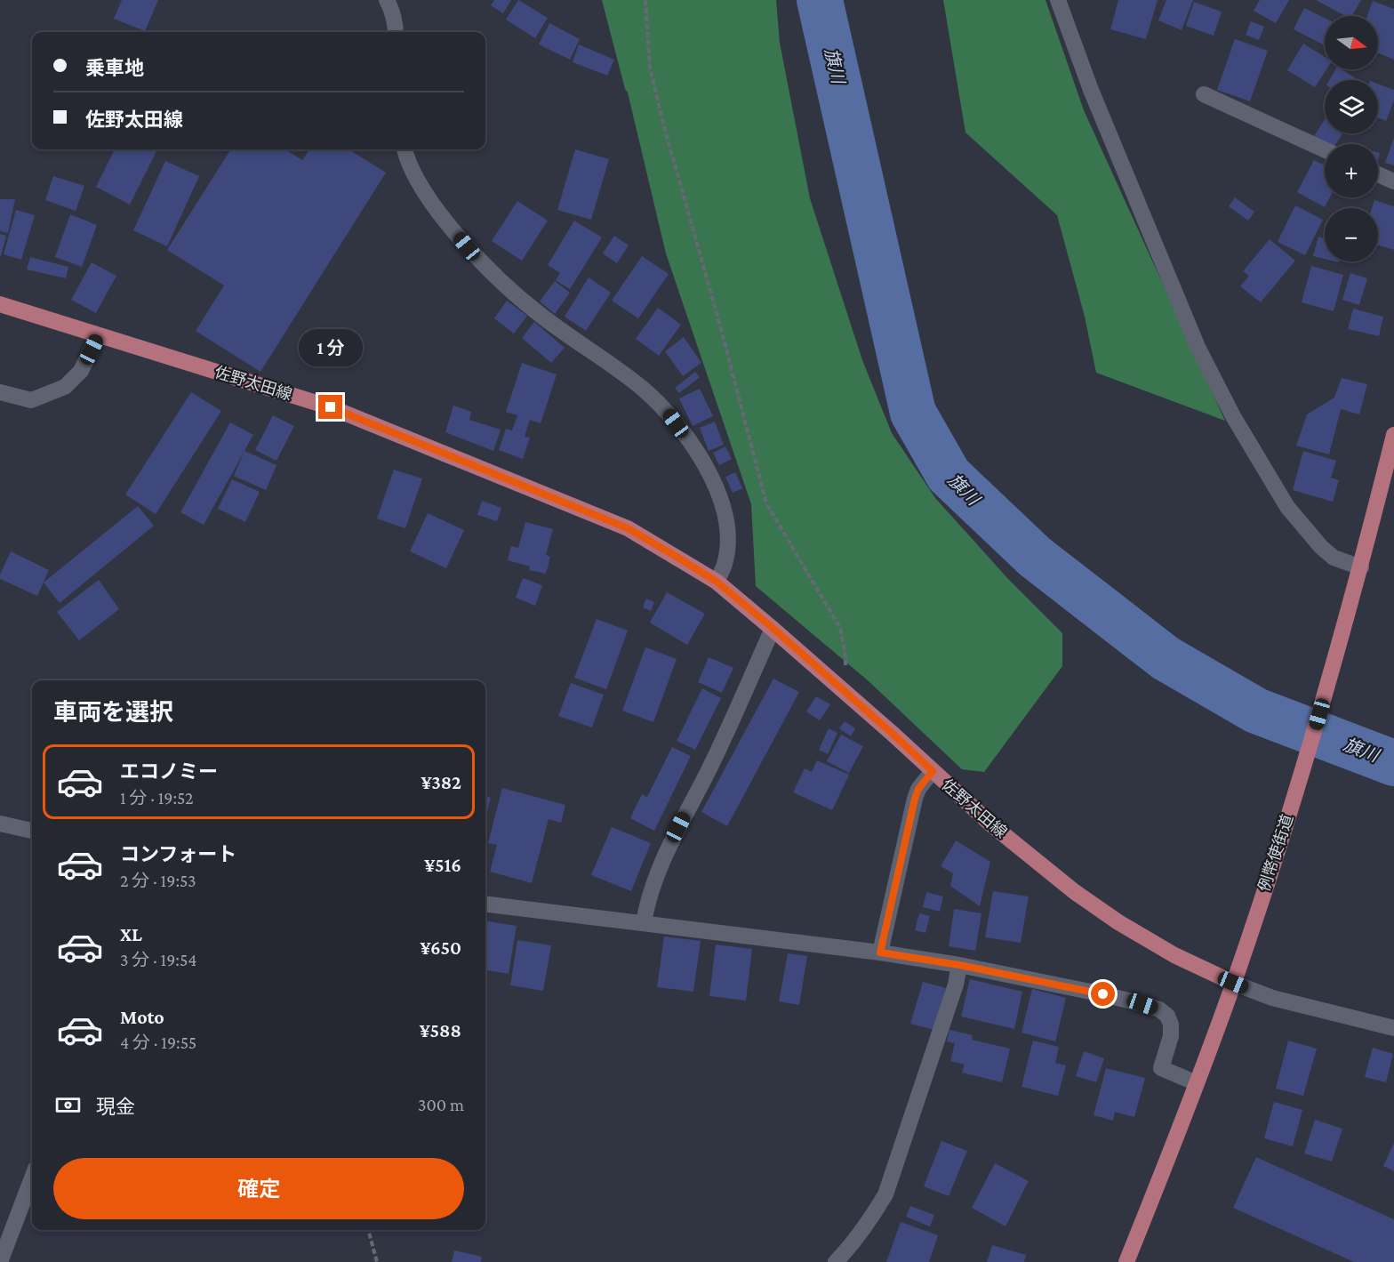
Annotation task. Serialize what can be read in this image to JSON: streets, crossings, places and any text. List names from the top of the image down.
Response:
{
  "streets": {
    "main road": ["佐野太田線", "例幣使街道"]
  },
  "crossings": [
    ["佐野太田線", "例幣使街道"]
  ],
  "water": ["旗川"],
  "north": "right",
  "page": {
    "map_buttons": ["+", "−"],
    "banner": ["乗車地", "佐野太田線"],
    "bubble": "1 分",
    "heading": "車両を選択",
    "list": [
      {
        "name": "エコノミー",
        "note": "1 分 · 19:52",
        "value": "¥382"
      },
      {
        "name": "コンフォート",
        "note": "2 分 · 19:53",
        "value": "¥516"
      },
      {
        "name": "XL",
        "note": "3 分 · 19:54",
        "value": "¥650"
      },
      {
        "name": "Moto",
        "note": "4 分 · 19:55",
        "value": "¥588"
      }
    ],
    "pay": ["現金", "300 m"],
    "buttons": "確定"
  }
}
